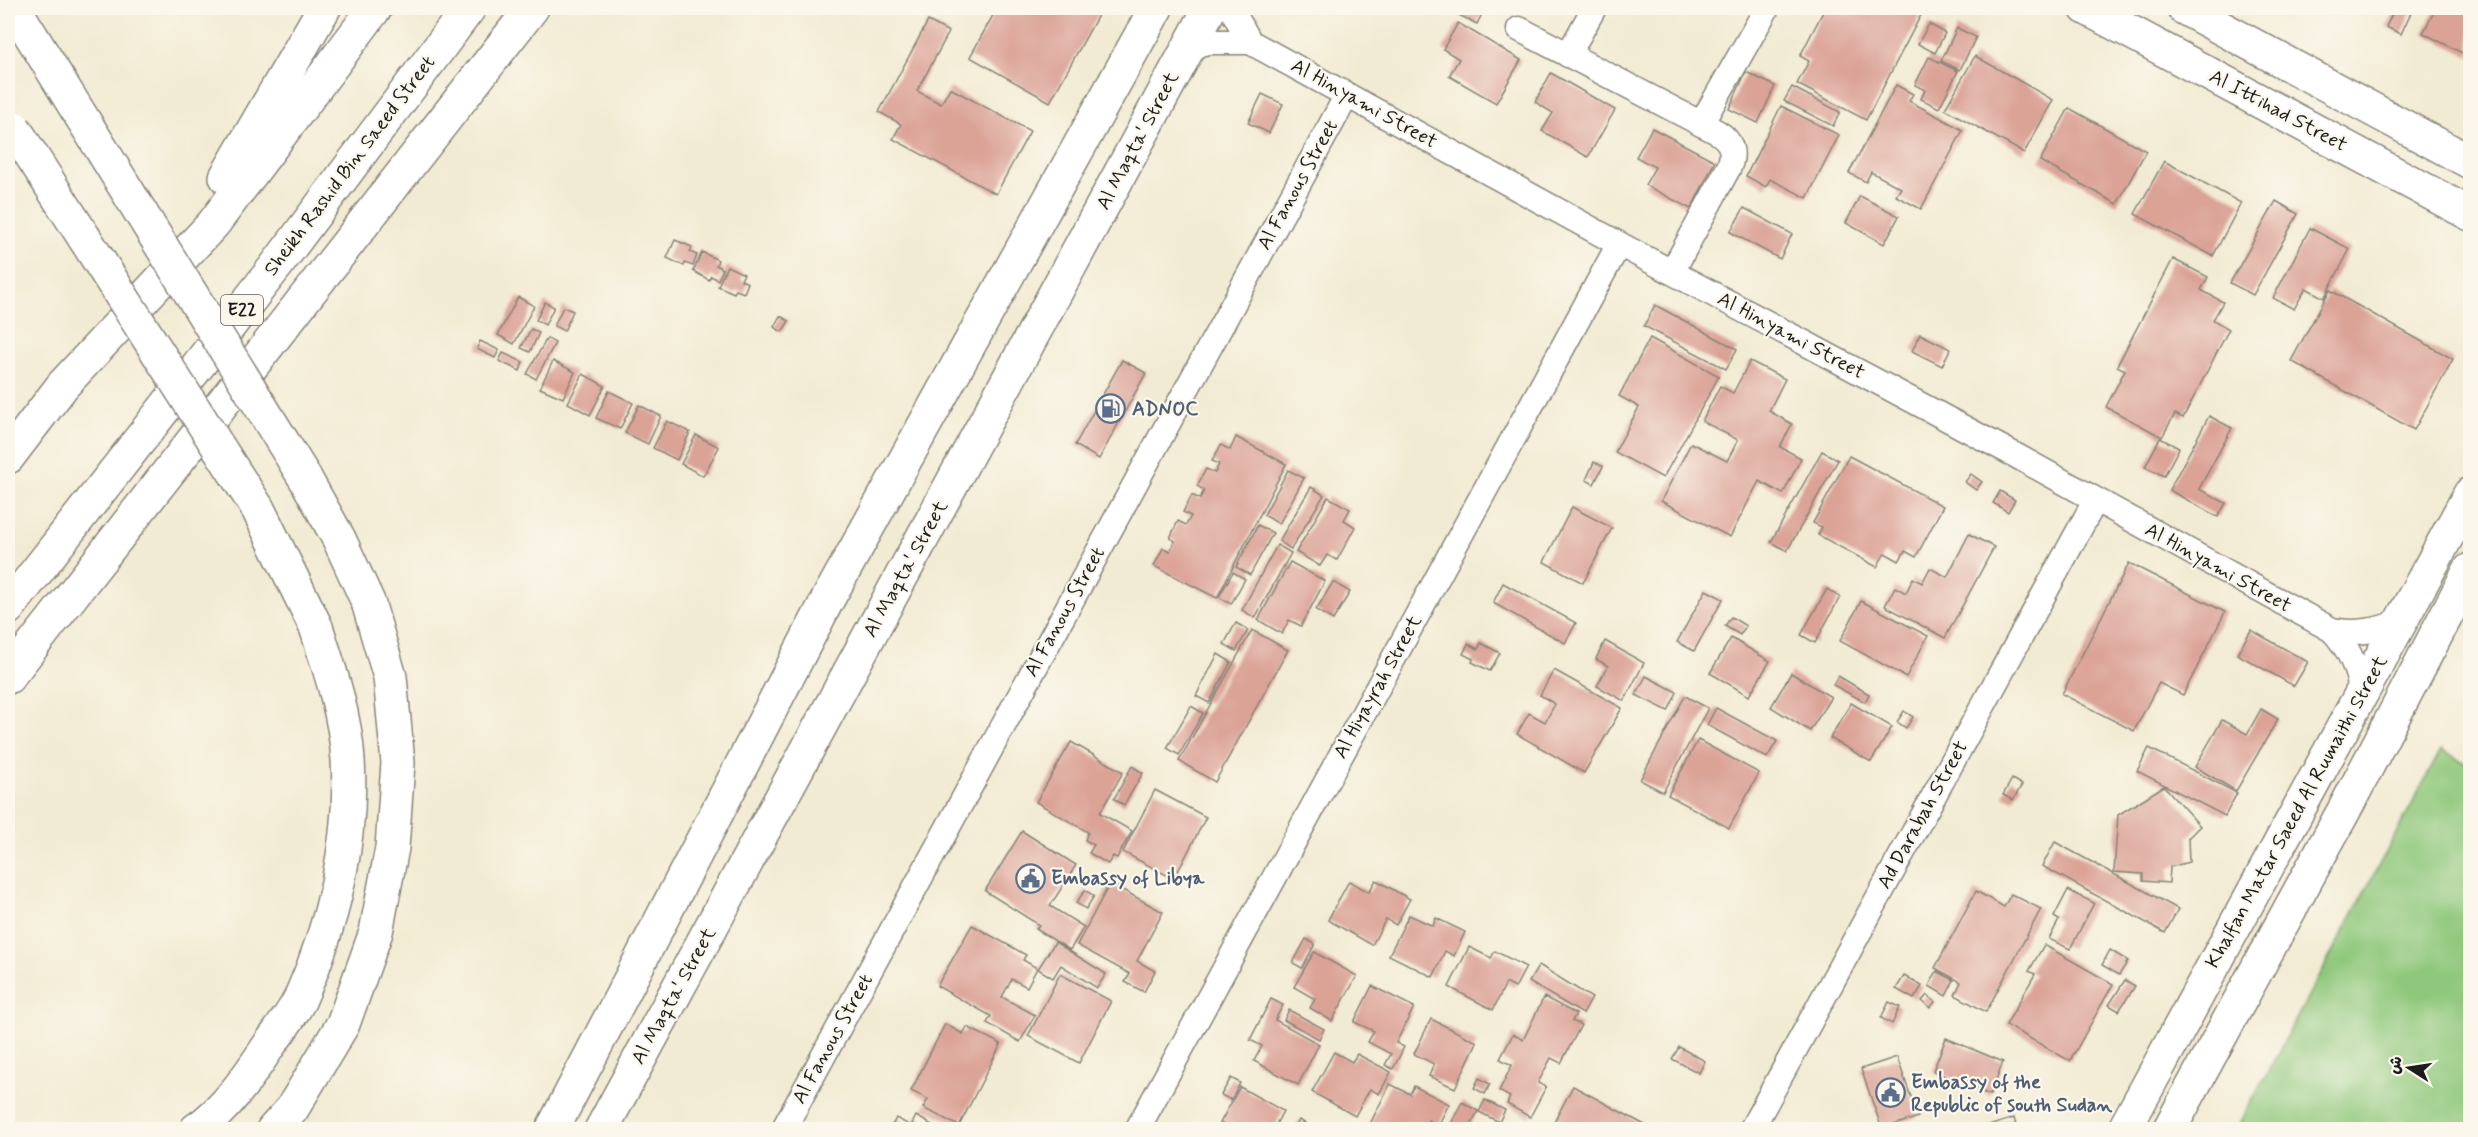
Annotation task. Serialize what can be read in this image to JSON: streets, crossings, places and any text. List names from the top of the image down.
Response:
{
  "streets": {
    "main road": [
      "Al Ittihad Street",
      "Al Maqta' Street",
      "Sheikh Rashid Bin Saeed Street",
      "E22",
      "Khalfan Matar Saeed Al Rumaithi Street"
    ],
    "street": [
      "Al Hinyami Street",
      "Al Fanous Street",
      "Al Hiyayrah Street",
      "Ad Darabah Street"
    ]
  },
  "crossings": [
    ["Al Hinyami Street", "Al Maqta' Street"],
    ["Al Hinyami Street", "Al Fanous Street"],
    ["Al Hinyami Street", "Al Hiyayrah Street"],
    ["Al Hinyami Street", "Khalfan Matar Saeed Al Rumaithi Street"],
    ["Al Hinyami Street", "Ad Darabah Street"]
  ],
  "places": {
    "fuel station": ["ADNOC"],
    "public building": ["Embassy of Libya", "Embassy of the Republic of south Sudan"]
  },
  "north": "left"
}
